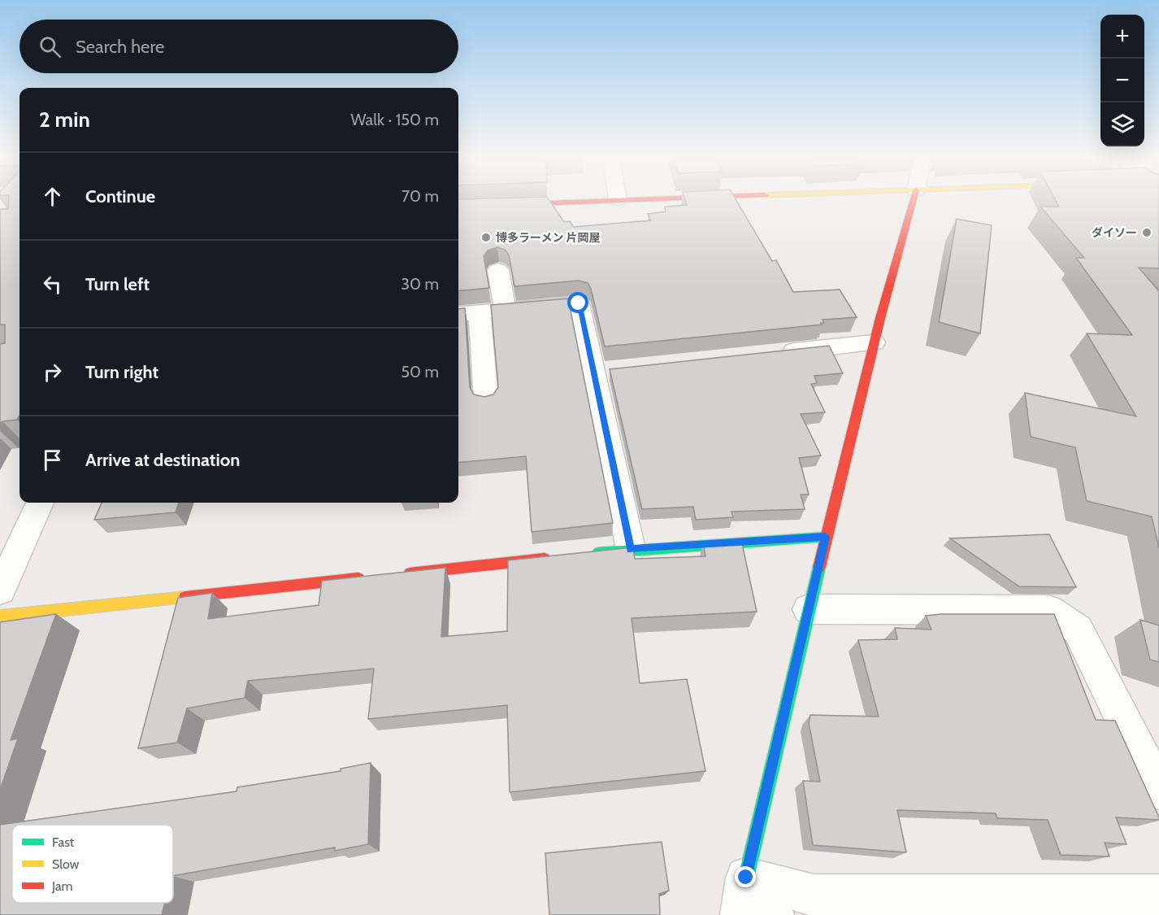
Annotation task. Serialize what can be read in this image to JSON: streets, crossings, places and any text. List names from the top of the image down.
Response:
{
  "places": ["ダイソー", "博多ラーメン 片岡屋"],
  "legend": ["Fast", "Slow", "Jam"],
  "page": {
    "map_buttons": ["+", "−"],
    "search": "Search here",
    "heading": ["2 min", "Walk · 150 m"],
    "list": [
      ["Continue", "70 m"],
      ["Turn left", "30 m"],
      ["Turn right", "50 m"],
      "Arrive at destination"
    ]
  }
}
